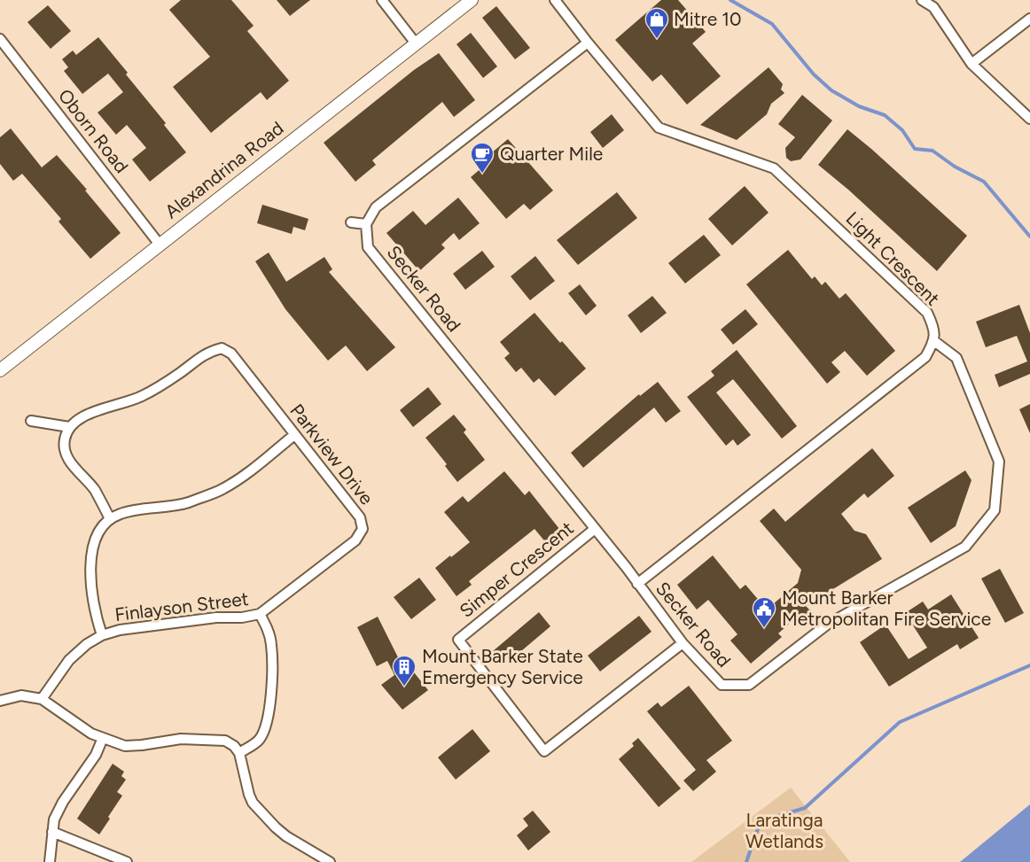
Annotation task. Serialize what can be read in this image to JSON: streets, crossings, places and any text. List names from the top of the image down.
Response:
{
  "streets": {
    "main road": ["Alexandrina Road"],
    "street": [
      "Oborn Road",
      "Light Crescent",
      "Secker Road",
      "Parkview Drive",
      "Simper Crescent",
      "Finlayson Street"
    ]
  },
  "crossings": [
    ["Oborn Road", "Alexandrina Road"],
    ["Light Crescent", "Secker Road"],
    ["Secker Road", "Simper Crescent"],
    ["Parkview Drive", "Finlayson Street"]
  ],
  "parks": ["Laratinga Wetlands"],
  "places": {
    "shop": ["Mitre 10"],
    "cafe": ["Quarter Mile"],
    "public building": ["Mount Barker Metropolitan Fire Service"],
    "building": ["Mount Barker State Emergency Service"]
  }
}
